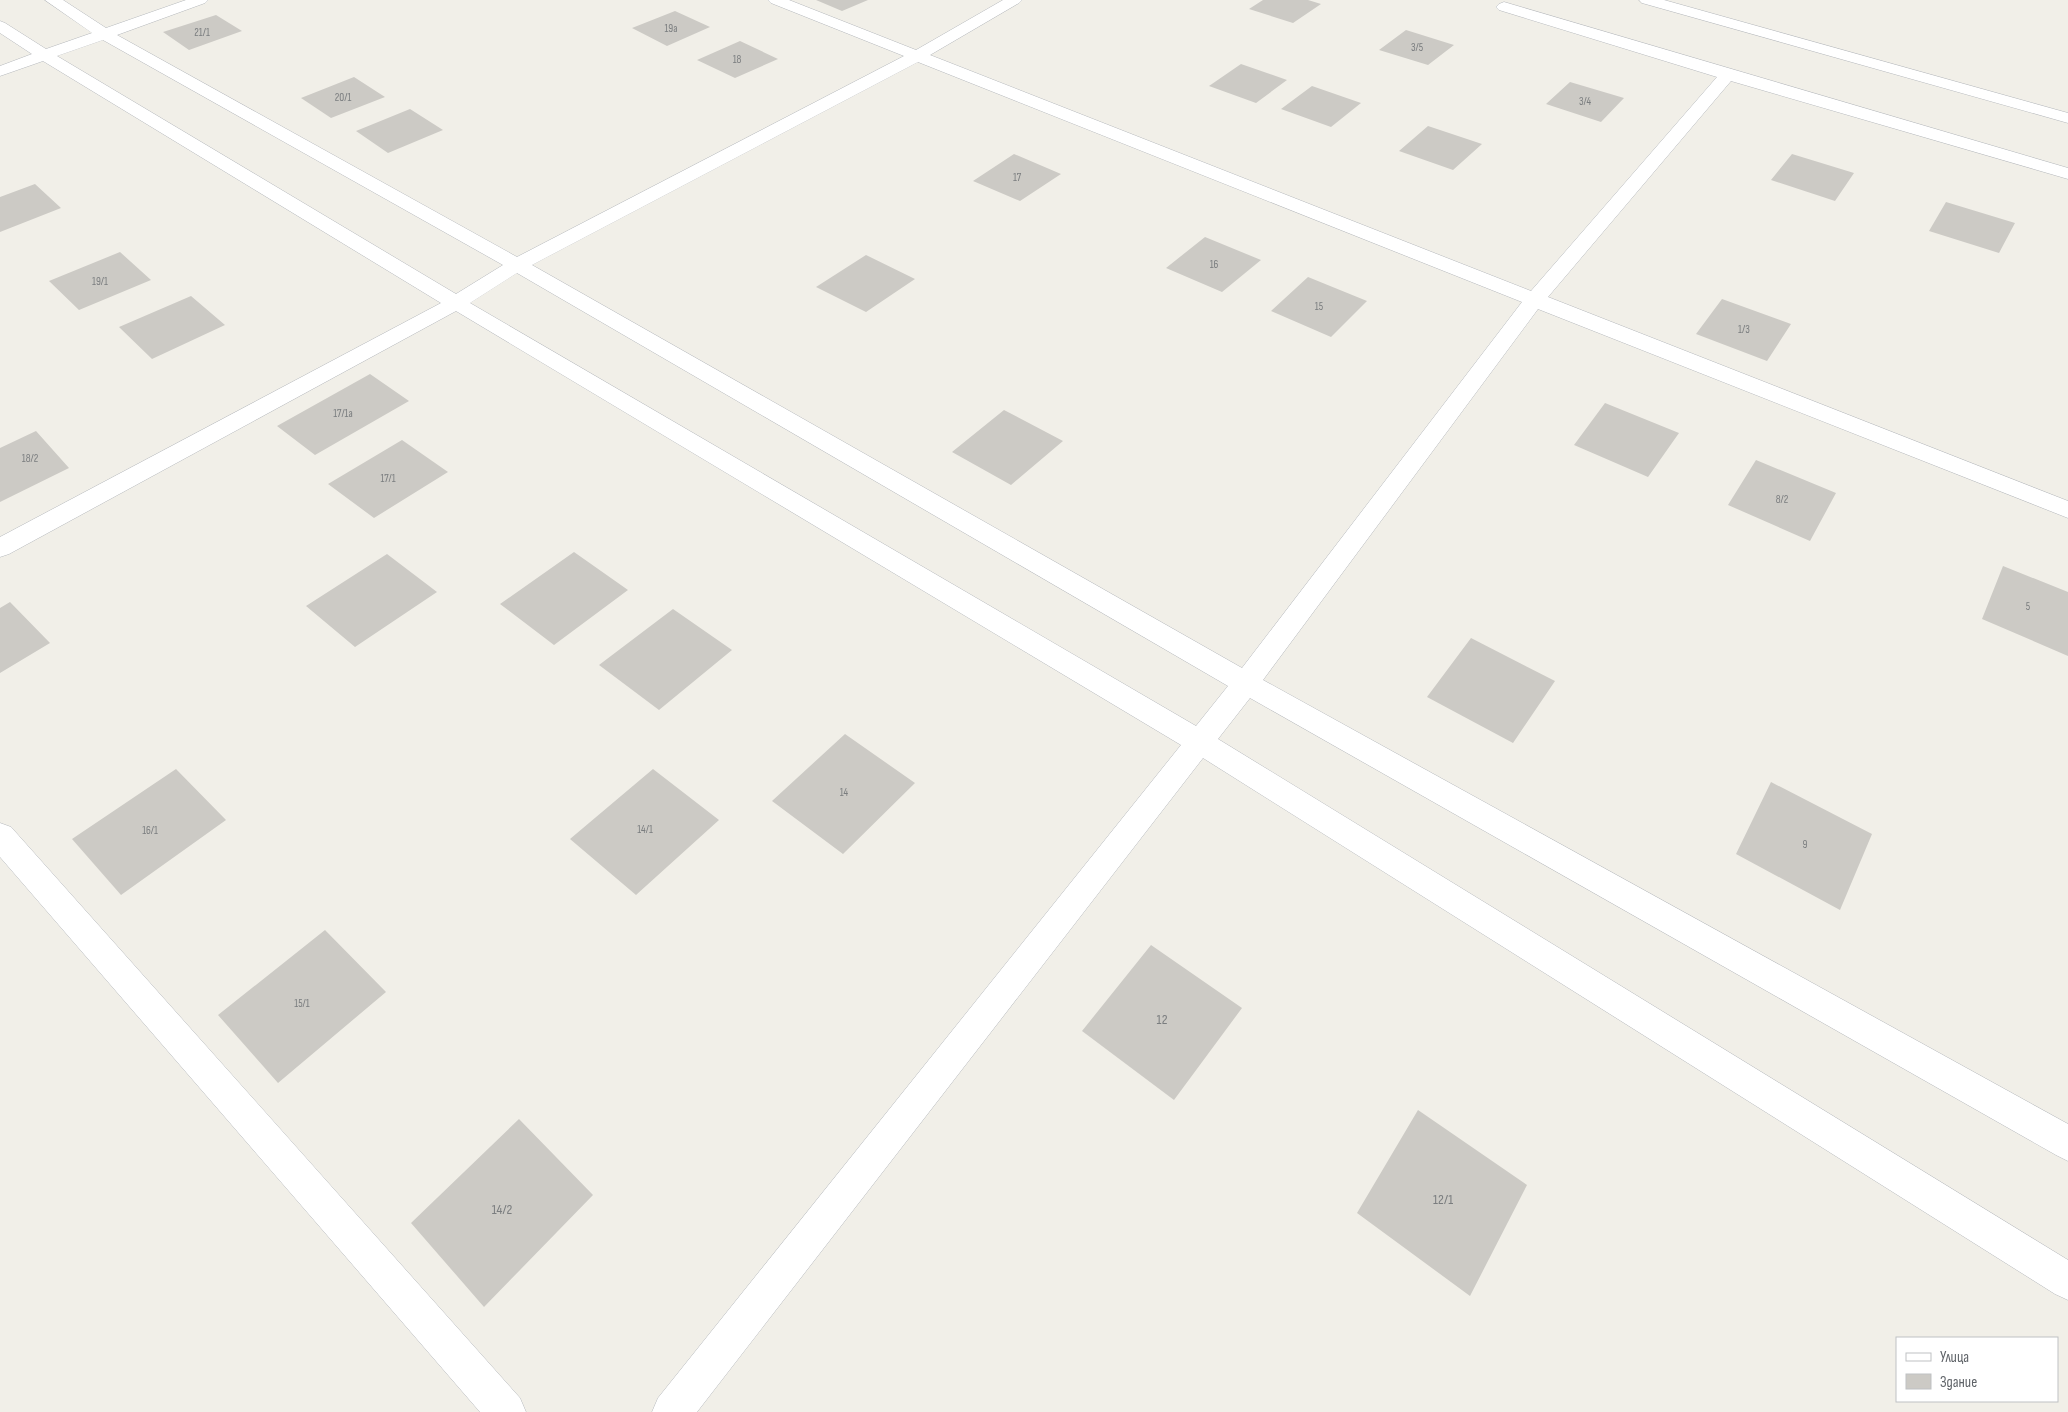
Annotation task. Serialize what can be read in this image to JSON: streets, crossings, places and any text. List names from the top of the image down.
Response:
{
  "house_numbers": [
    "19а",
    "21/1",
    "3/5",
    "18",
    "20/1",
    "3/4",
    "17",
    "16",
    "19/1",
    "15",
    "1/3",
    "17/1а",
    "18/2",
    "17/1",
    "8/2",
    "5",
    "14",
    "14/1",
    "16/1",
    "9",
    "15/1",
    "12",
    "12/1",
    "14/2"
  ],
  "legend": ["Улица", "Здание"]
}
